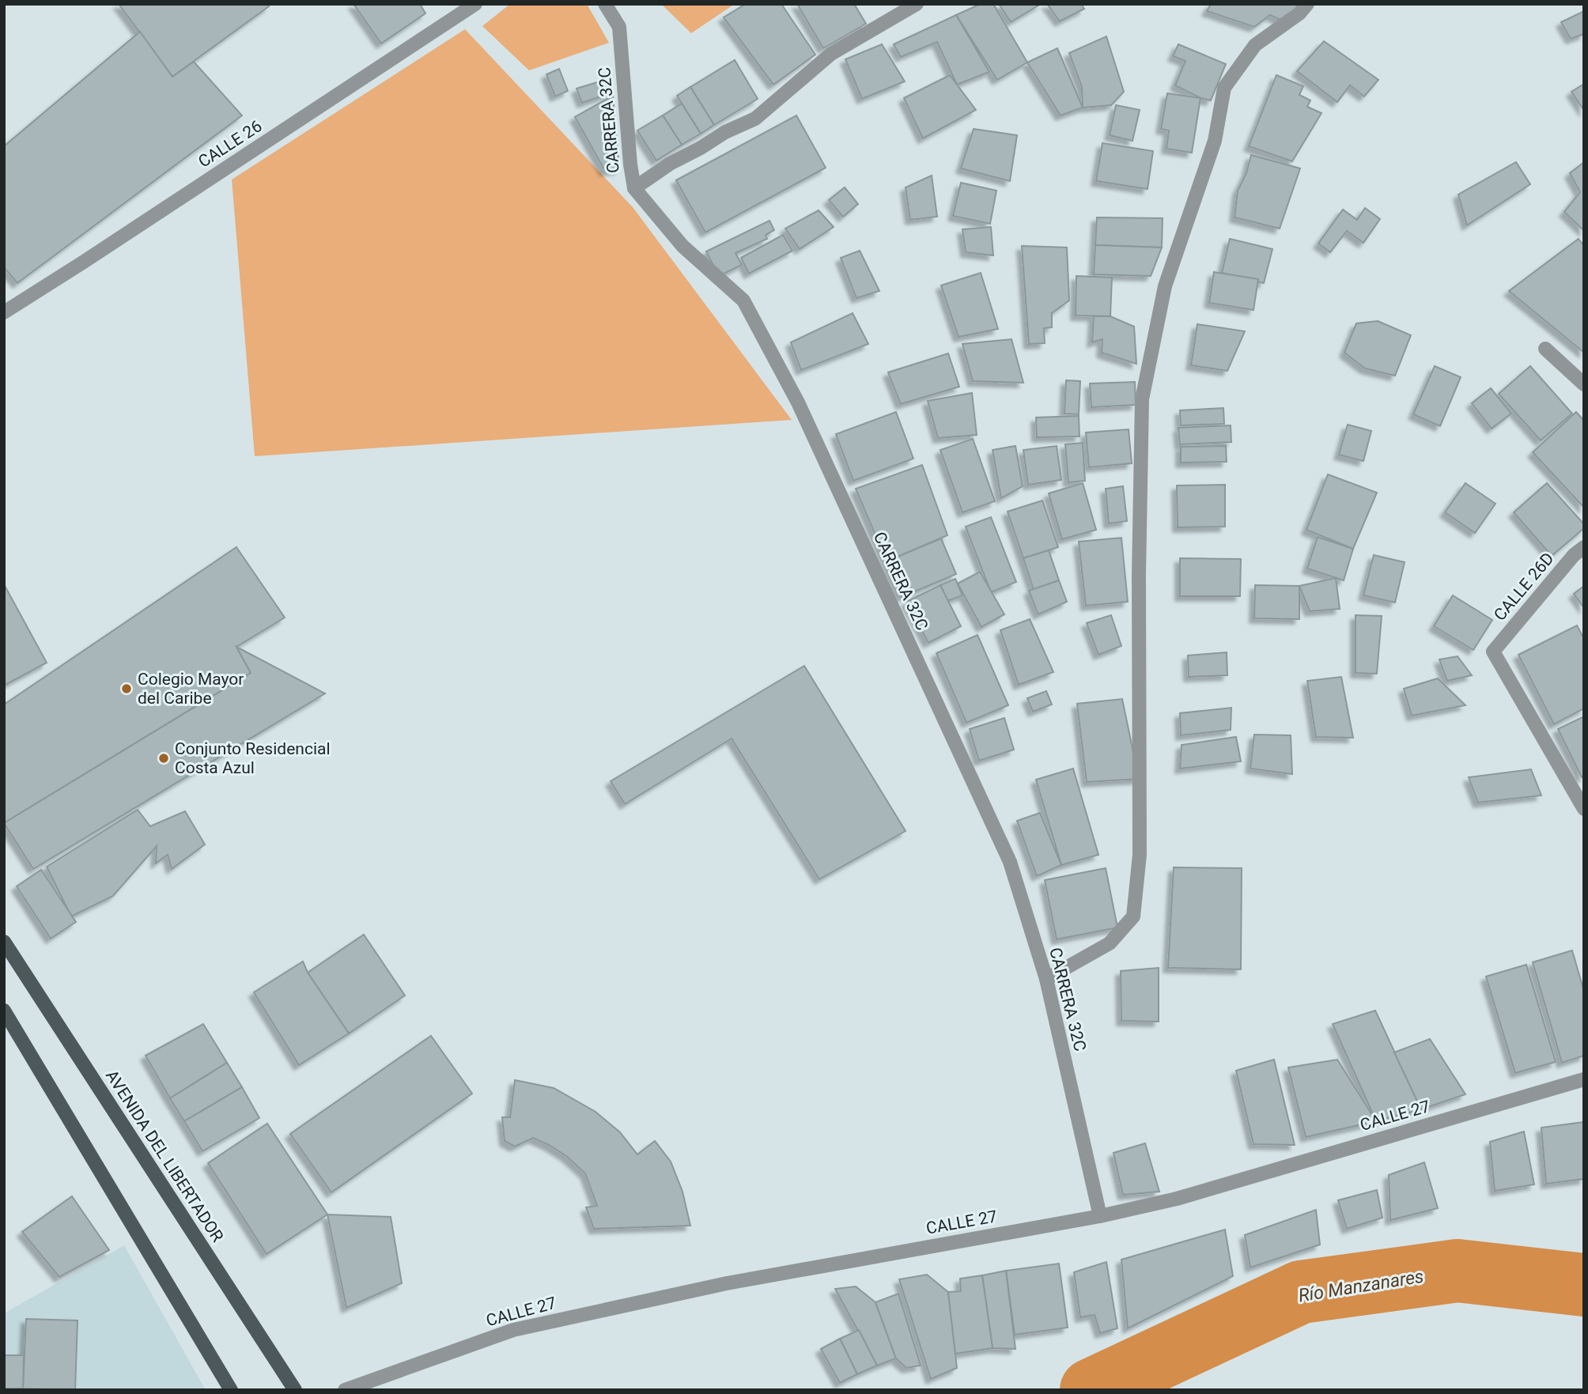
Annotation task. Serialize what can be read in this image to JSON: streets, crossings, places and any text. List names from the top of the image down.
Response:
{
  "streets": {
    "main road": ["AVENIDA DEL LIBERTADOR"],
    "street": [
      "CARRERA 32C",
      "CALLE 26",
      "CALLE 26D",
      "CALLE 27"
    ]
  },
  "crossings": [
    ["CARRERA 32C", "CALLE 27"]
  ],
  "water": ["Río Manzanares"],
  "places": ["Colegio Mayor del Caribe", "Conjunto Residencial Costa Azul"]
}
